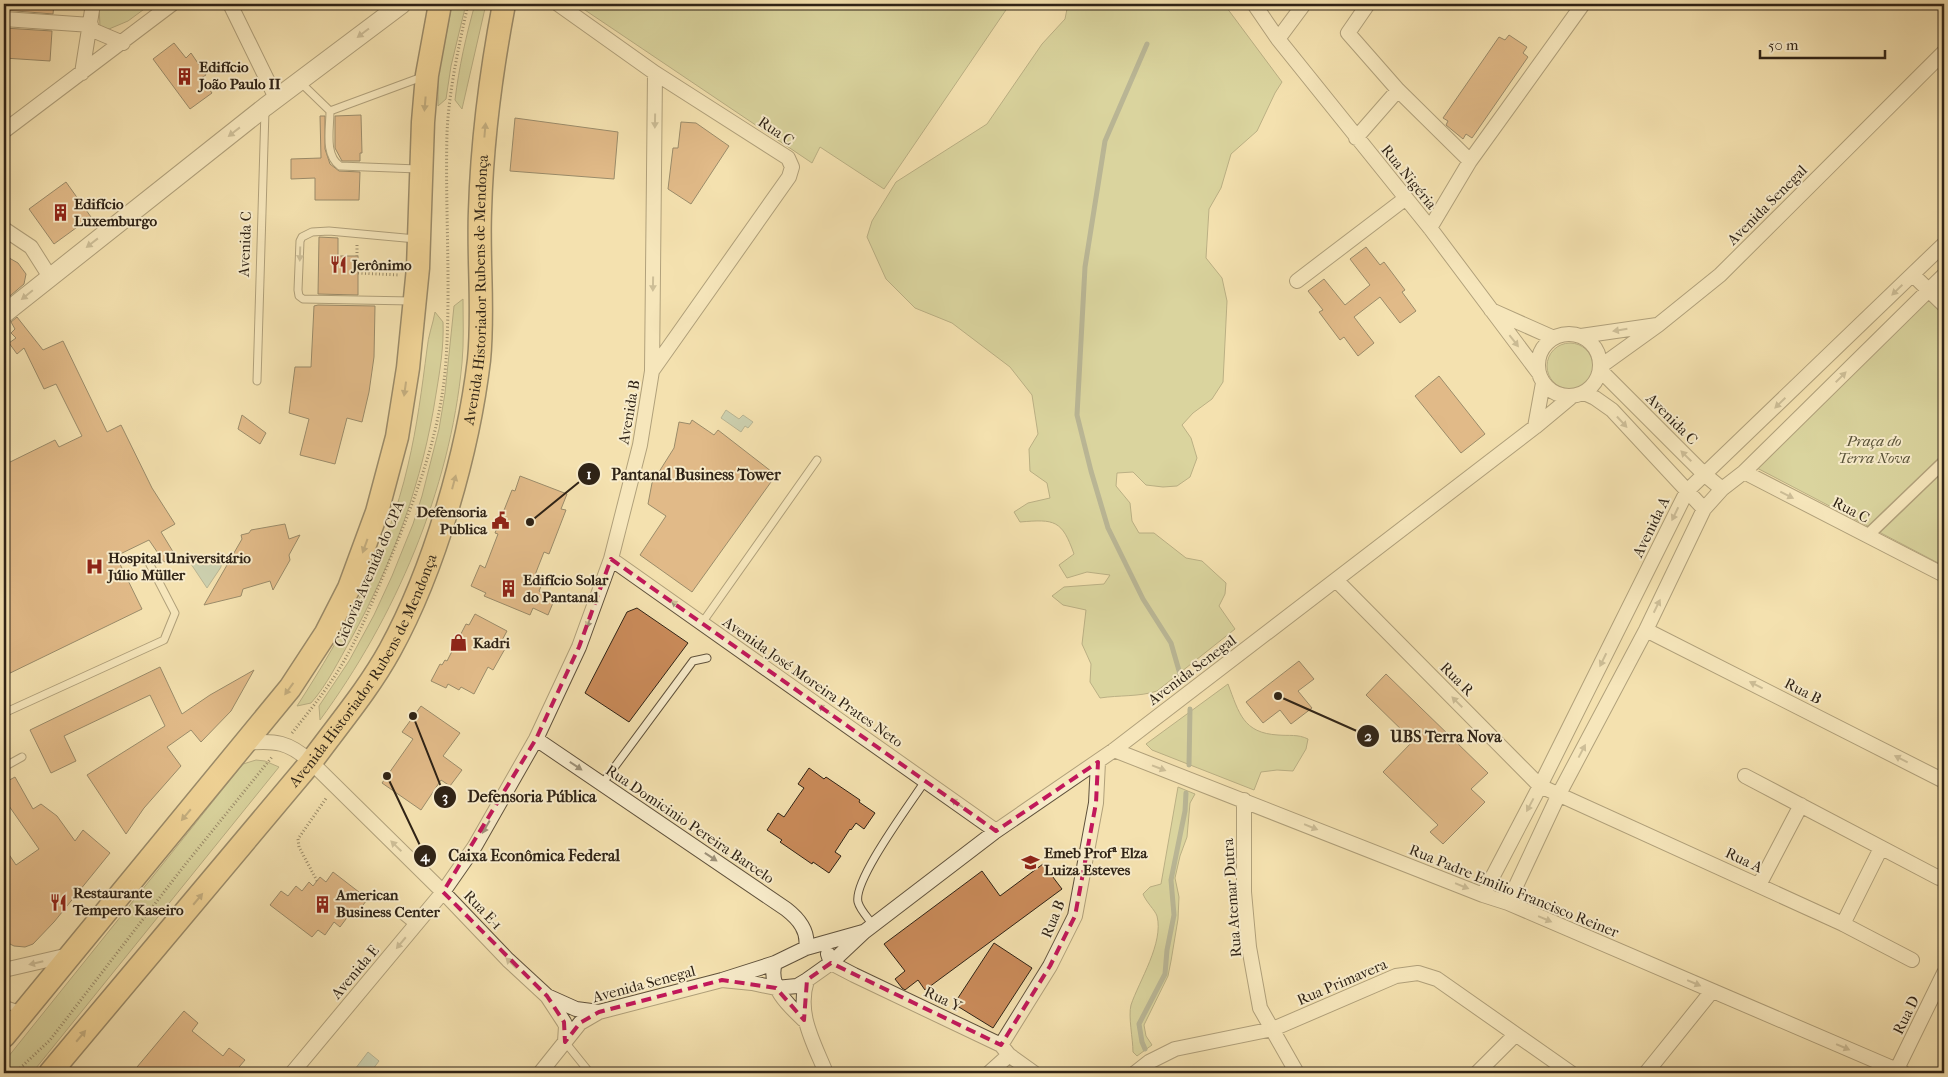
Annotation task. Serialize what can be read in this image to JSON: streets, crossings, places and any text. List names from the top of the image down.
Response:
{
  "streets": {
    "main road": ["Avenida Historiador Rubens de Mendonça"],
    "street": [
      "Rua C",
      "Rua Nigéria",
      "Avenida Senegal",
      "Avenida C",
      "Avenida B",
      "Avenida A",
      "Rua R",
      "Avenida José Moreira Prates Neto",
      "Rua B",
      "Rua Domicinio Pereira Barcelo",
      "Rua A",
      "Rua Padre Emilio Francisco Reiner",
      "Rua Atemar Dutra",
      "Rua E-1",
      "Avenida E",
      "Rua Primavera",
      "Rua Y",
      "Rua D"
    ],
    "path": ["Ciclovia Avenida do CPA"]
  },
  "crossings": [
    ["Rua C", "Avenida B"],
    ["Rua Nigéria", "Avenida Senegal"],
    ["Rua Nigéria", "Avenida C"],
    ["Avenida Senegal", "Avenida C"],
    ["Avenida Senegal", "Rua R"],
    ["Avenida Senegal", "Avenida José Moreira Prates Neto"],
    ["Avenida Senegal", "Rua B"],
    ["Avenida Senegal", "Rua Domicinio Pereira Barcelo"],
    ["Avenida Senegal", "Rua Padre Emilio Francisco Reiner"],
    ["Avenida Senegal", "Rua E-1"],
    ["Avenida Senegal", "Rua Y"],
    ["Avenida C", "Avenida A"],
    ["Avenida Historiador Rubens de Mendonça", "Rua E-1"],
    ["Avenida B", "Avenida José Moreira Prates Neto"],
    ["Avenida B", "Rua Domicinio Pereira Barcelo"],
    ["Avenida B", "Rua E-1"],
    ["Avenida B", "Avenida E"],
    ["Avenida A", "Rua R"],
    ["Avenida A", "Rua Padre Emilio Francisco Reiner"],
    ["Ciclovia Avenida do CPA", "Rua E-1"],
    ["Rua R", "Rua A"],
    ["Rua B", "Rua Y"],
    ["Rua Padre Emilio Francisco Reiner", "Rua Atemar Dutra"],
    ["Rua Padre Emilio Francisco Reiner", "Rua D"],
    ["Rua Atemar Dutra", "Rua Primavera"],
    ["Rua E-1", "Avenida E"]
  ],
  "one_way": [
    "Avenida B",
    "Rua R",
    "Avenida José Moreira Prates Neto",
    "Rua Domicinio Pereira Barcelo",
    "Rua Padre Emilio Francisco Reiner",
    "Rua E-1",
    "Avenida E"
  ],
  "parks": ["Praça do Terra Nova"],
  "places": {
    "building": [
      "Edifício João Paulo II",
      "Edifício Luxemburgo",
      "Edifício Solar do Pantanal",
      "American Business Center"
    ],
    "restaurant": ["Jerônimo", "Restaurante Tempero Kaseiro"],
    "public building": ["Defensoria Publica"],
    "other": [
      "Pantanal Business Tower",
      "UBS Terra Nova",
      "Defensoria Pública",
      "Caixa Econômica Federal"
    ],
    "hospital": ["Hospital Universitário Júlio Müller"],
    "shop": ["Kadri"],
    "school or university": ["Emeb Profª Elza Luiza Esteves"]
  },
  "scale_bar": "50 m"
}
